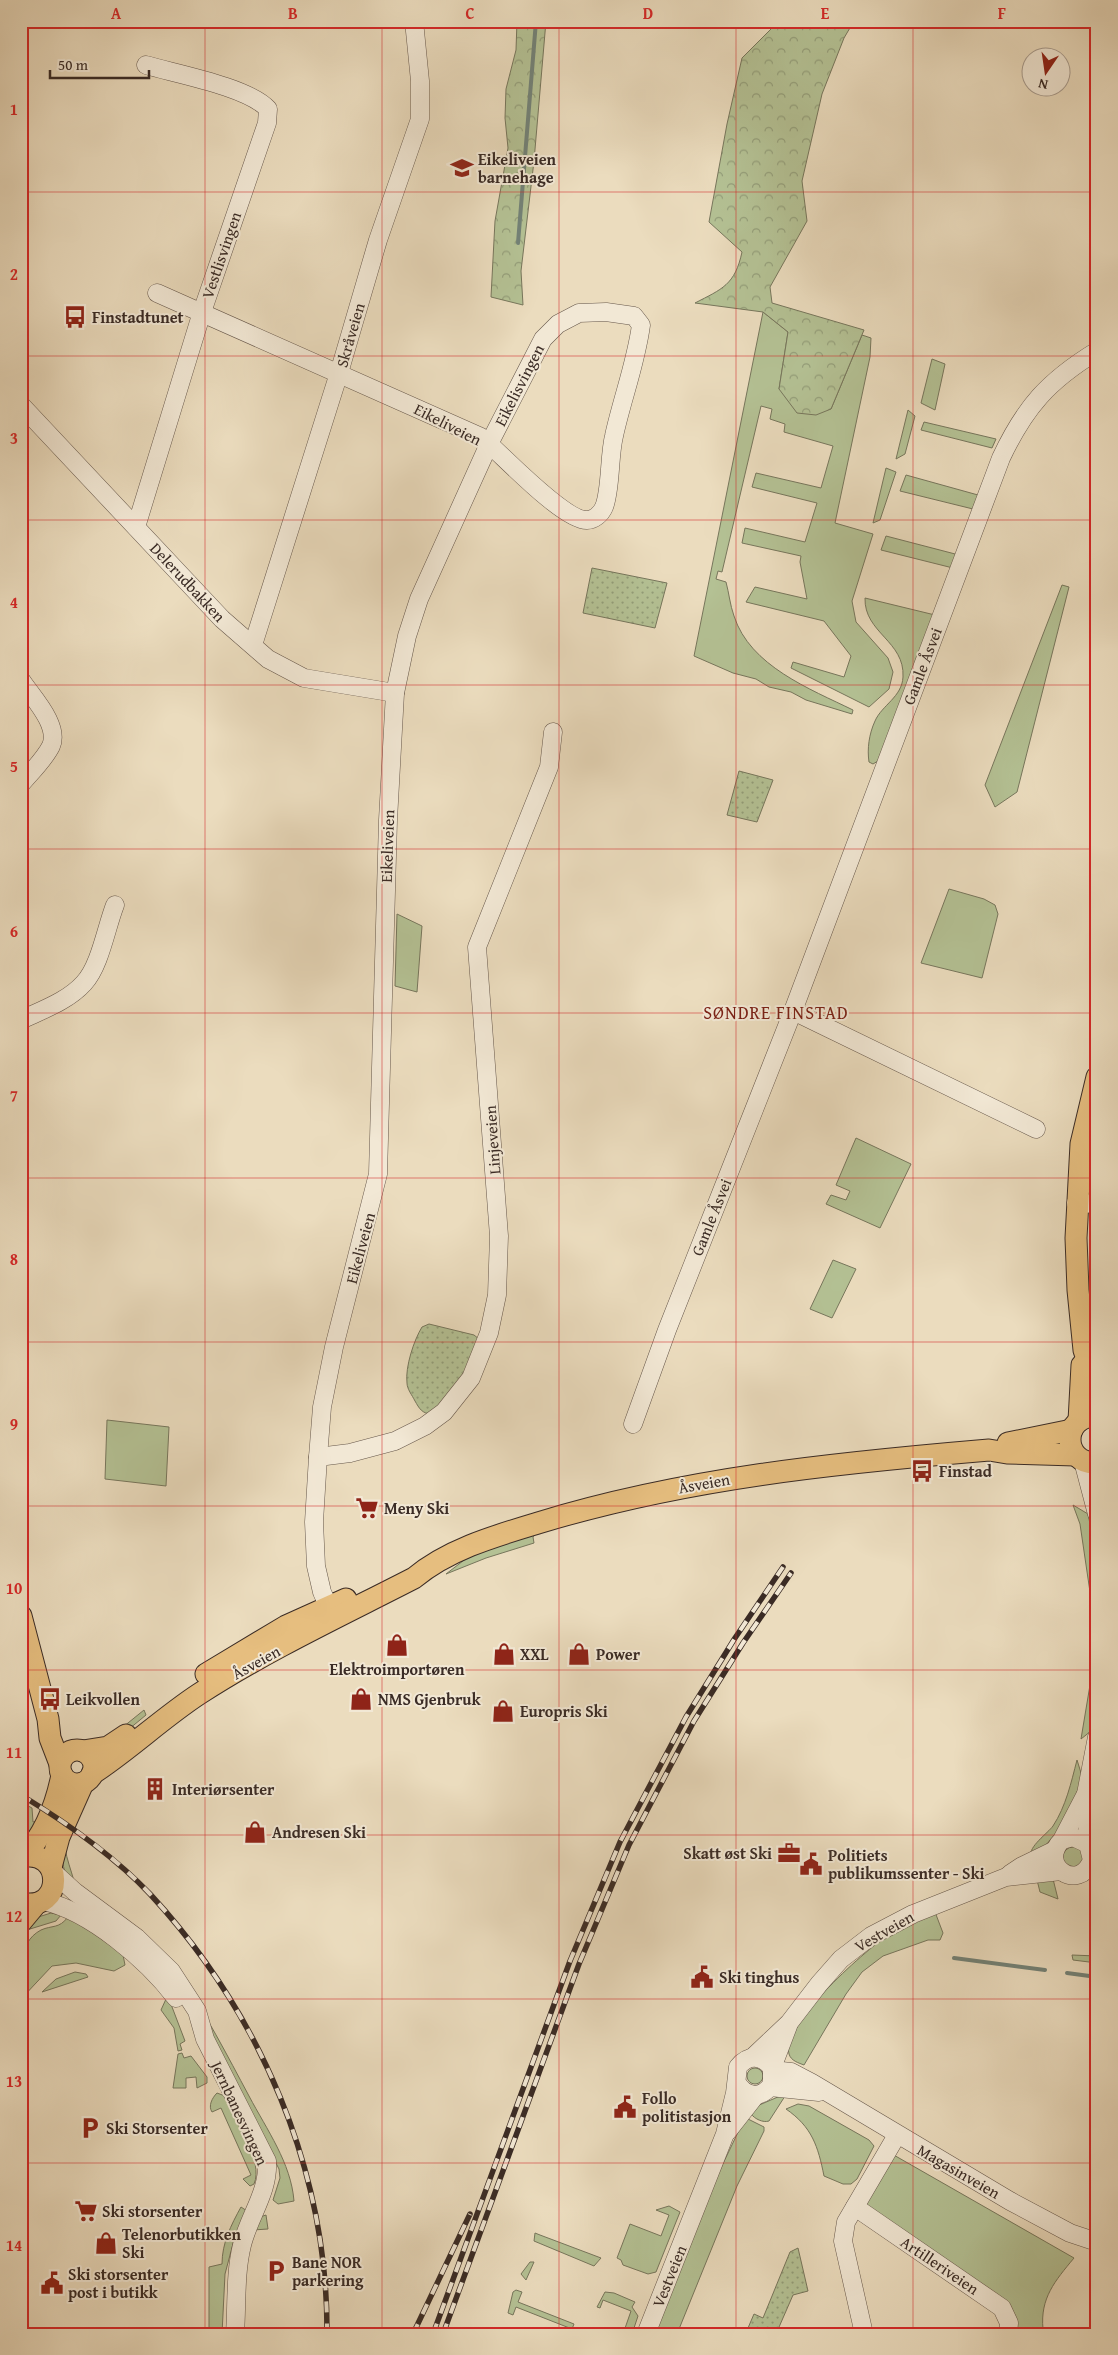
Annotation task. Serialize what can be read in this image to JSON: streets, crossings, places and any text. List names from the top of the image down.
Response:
{
  "streets": {
    "main road": ["Åsveien"],
    "street": [
      "Vestlisvingen",
      "Skråveien",
      "Eikelisvingen",
      "Eikeliveien",
      "Delerudbakken",
      "Gamle Åsvei",
      "Linjeveien",
      "Vestveien",
      "Jernbanesvingen",
      "Magasinveien",
      "Artilleriveien"
    ]
  },
  "crossings": [
    ["Vestlisvingen", "Eikeliveien"],
    ["Vestlisvingen", "Delerudbakken"],
    ["Skråveien", "Eikeliveien"],
    ["Skråveien", "Delerudbakken"],
    ["Eikelisvingen", "Eikeliveien"],
    ["Eikeliveien", "Delerudbakken"],
    ["Eikeliveien", "Linjeveien"],
    ["Eikeliveien", "Åsveien"],
    ["Vestveien", "Magasinveien"]
  ],
  "districts": ["SØNDRE FINSTAD"],
  "places": {
    "school or university": ["Eikeliveien barnehage"],
    "bus stop": ["Finstadtunet", "Finstad", "Leikvollen"],
    "supermarket": ["Meny Ski", "Ski storsenter"],
    "shop": [
      "Elektroimportøren",
      "XXL",
      "Power",
      "NMS Gjenbruk",
      "Europris Ski",
      "Andresen Ski",
      "Telenorbutikken Ski"
    ],
    "building": ["Interiørsenter"],
    "office": ["Skatt øst Ski"],
    "public building": [
      "Politiets publikumssenter - Ski",
      "Ski tinghus",
      "Follo politistasjon",
      "Ski storsenter post i butikk"
    ],
    "parking": ["Ski Storsenter", "Bane NOR parkering"]
  },
  "scale_bar": "50 m",
  "north": "bottom",
  "grid": {
    "columns": [
      "A",
      "B",
      "C",
      "D",
      "E",
      "F"
    ],
    "rows": [
      "1",
      "2",
      "3",
      "4",
      "5",
      "6",
      "7",
      "8",
      "9",
      "10",
      "11",
      "12",
      "13",
      "14"
    ]
  }
}
